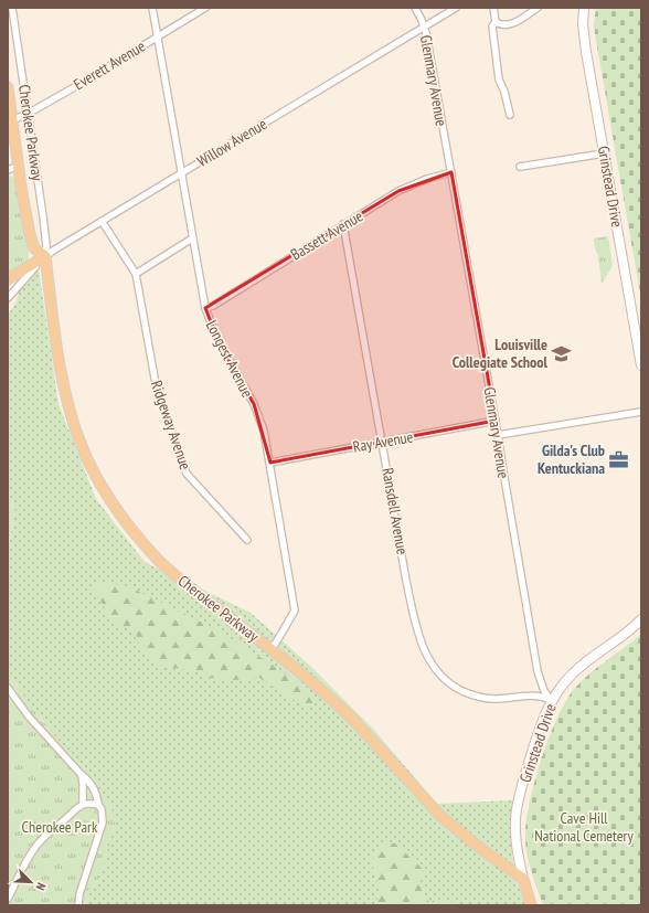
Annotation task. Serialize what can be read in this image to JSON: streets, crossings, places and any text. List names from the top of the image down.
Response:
{
  "streets": {
    "main road": ["Cherokee Parkway", "Willow Avenue", "Grinstead Drive"],
    "street": [
      "Everett Avenue",
      "Glenmary Avenue",
      "Bassett Avenue",
      "Longest Avenue",
      "Ridgeway Avenue",
      "Ray Avenue",
      "Ransdell Avenue"
    ]
  },
  "crossings": [
    ["Everett Avenue", "Cherokee Parkway"],
    ["Everett Avenue", "Longest Avenue"],
    ["Glenmary Avenue", "Willow Avenue"],
    ["Glenmary Avenue", "Grinstead Drive"],
    ["Glenmary Avenue", "Bassett Avenue"],
    ["Glenmary Avenue", "Ray Avenue"],
    ["Glenmary Avenue", "Ransdell Avenue"],
    ["Cherokee Parkway", "Willow Avenue"],
    ["Cherokee Parkway", "Grinstead Drive"],
    ["Cherokee Parkway", "Longest Avenue"],
    ["Willow Avenue", "Longest Avenue"],
    ["Willow Avenue", "Ridgeway Avenue"],
    ["Grinstead Drive", "Ransdell Avenue"],
    ["Bassett Avenue", "Longest Avenue"],
    ["Bassett Avenue", "Ransdell Avenue"],
    ["Longest Avenue", "Ray Avenue"],
    ["Ray Avenue", "Ransdell Avenue"]
  ],
  "parks": ["Cave Hill National Cemetery", "Cherokee Park"],
  "places": {
    "school or university": ["Louisville Collegiate School"],
    "office": ["Gilda's Club Kentuckiana"]
  },
  "north": "bottom right"
}
